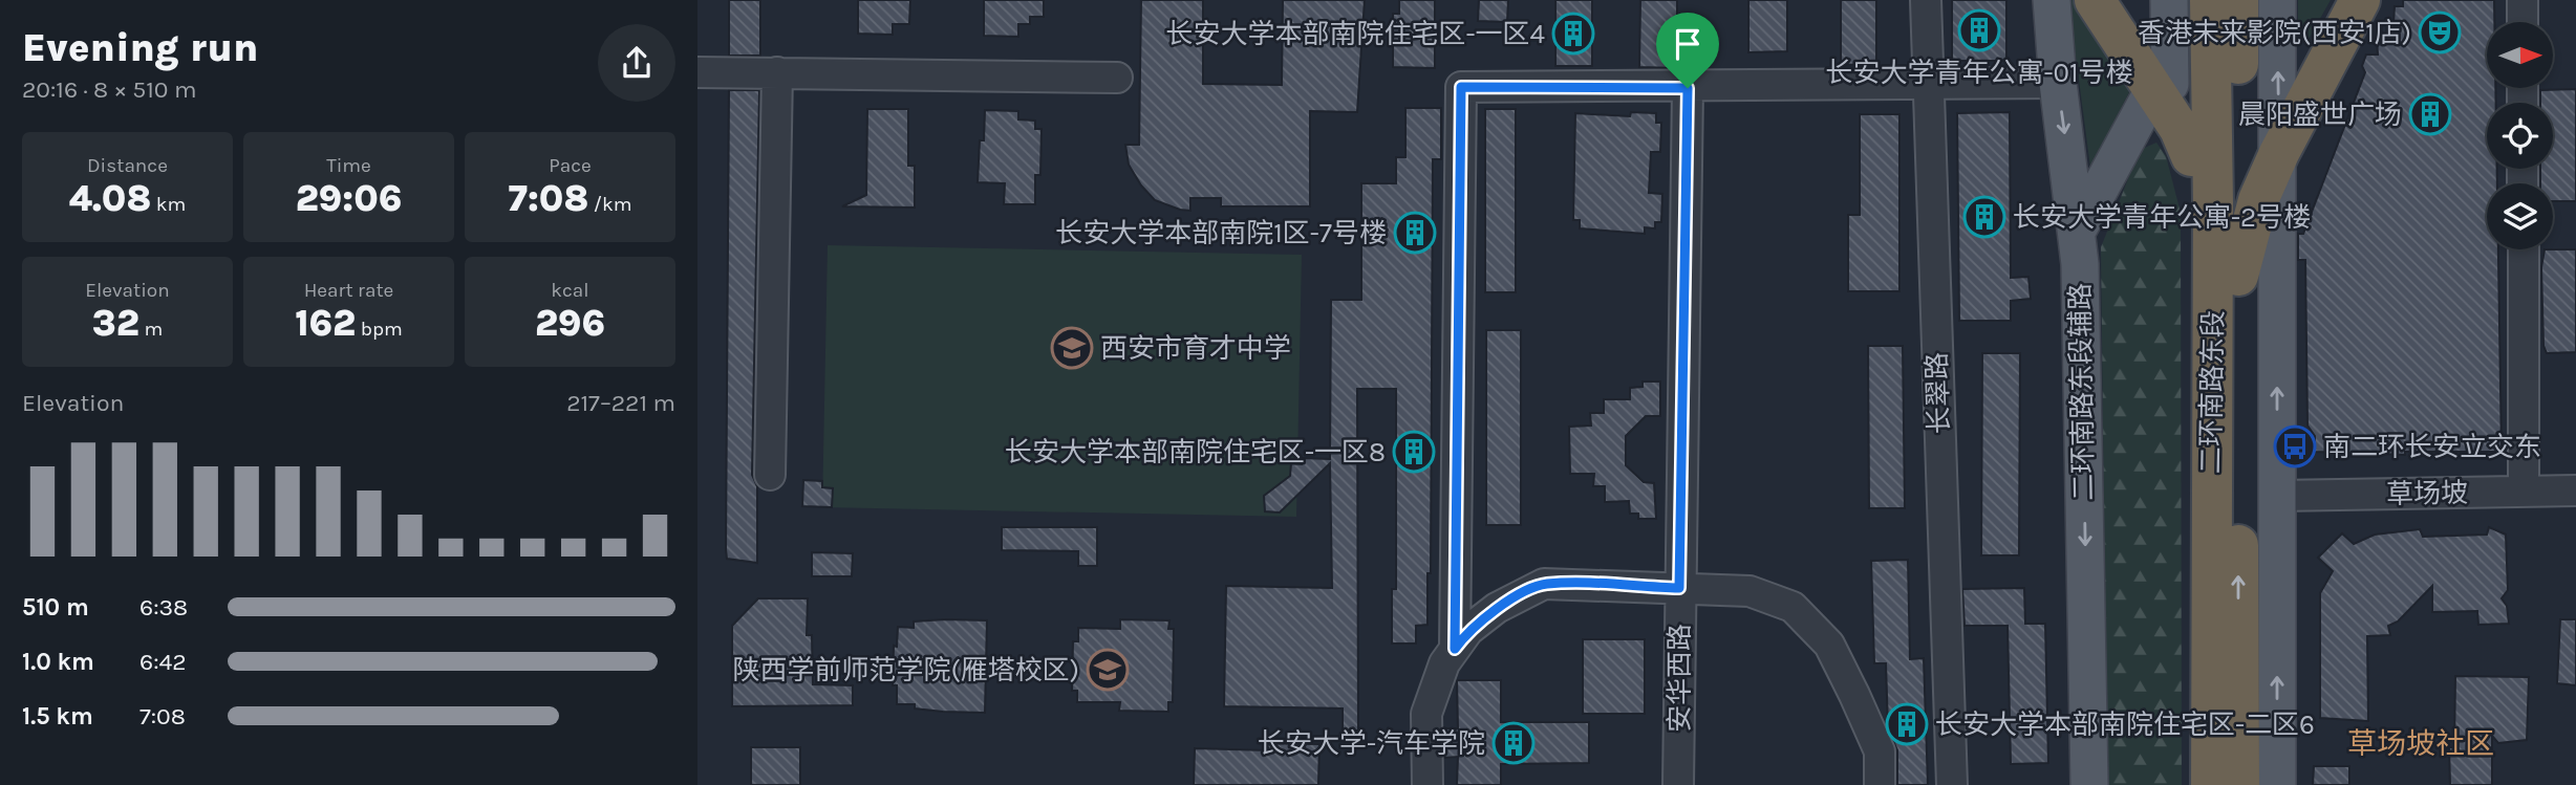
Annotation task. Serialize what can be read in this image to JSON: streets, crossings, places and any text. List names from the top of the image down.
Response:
{
  "streets": {
    "highway": ["二环南路东段"],
    "main road": ["二环南路东段辅路"],
    "street": ["长翠路", "草场坡", "安华西路"]
  },
  "districts": ["草场坡社区"],
  "places": {
    "building": [
      "长安大学青年公寓-01号楼",
      "长安大学本部南院住宅区-一区4",
      "晨阳盛世广场",
      "长安大学青年公寓-2号楼",
      "长安大学本部南院1区-7号楼",
      "长安大学本部南院住宅区-一区8",
      "长安大学本部南院住宅区-二区6",
      "长安大学-汽车学院"
    ],
    "theatre": ["香港未来影院(西安1店)"],
    "school or university": ["西安市育才中学", "陕西学前师范学院(雁塔校区)"],
    "bus stop": ["南二环长安立交东"]
  },
  "north": "right",
  "page": {
    "heading": ["Evening run", "20:16 · 8 × 510 m"],
    "stats": [
      ["Distance", "4.08 km"],
      ["Time", "29:06"],
      ["Pace", "7:08 /km"],
      ["Elevation", "32 m"],
      ["Heart rate", "162 bpm"],
      ["kcal", "296"]
    ],
    "chart": ["Elevation", "217–221 m"],
    "list": [
      {
        "name": "510 m",
        "note": "6:38"
      },
      {
        "name": "1.0 km",
        "note": "6:42"
      },
      {
        "name": "1.5 km",
        "note": "7:08"
      }
    ]
  }
}
